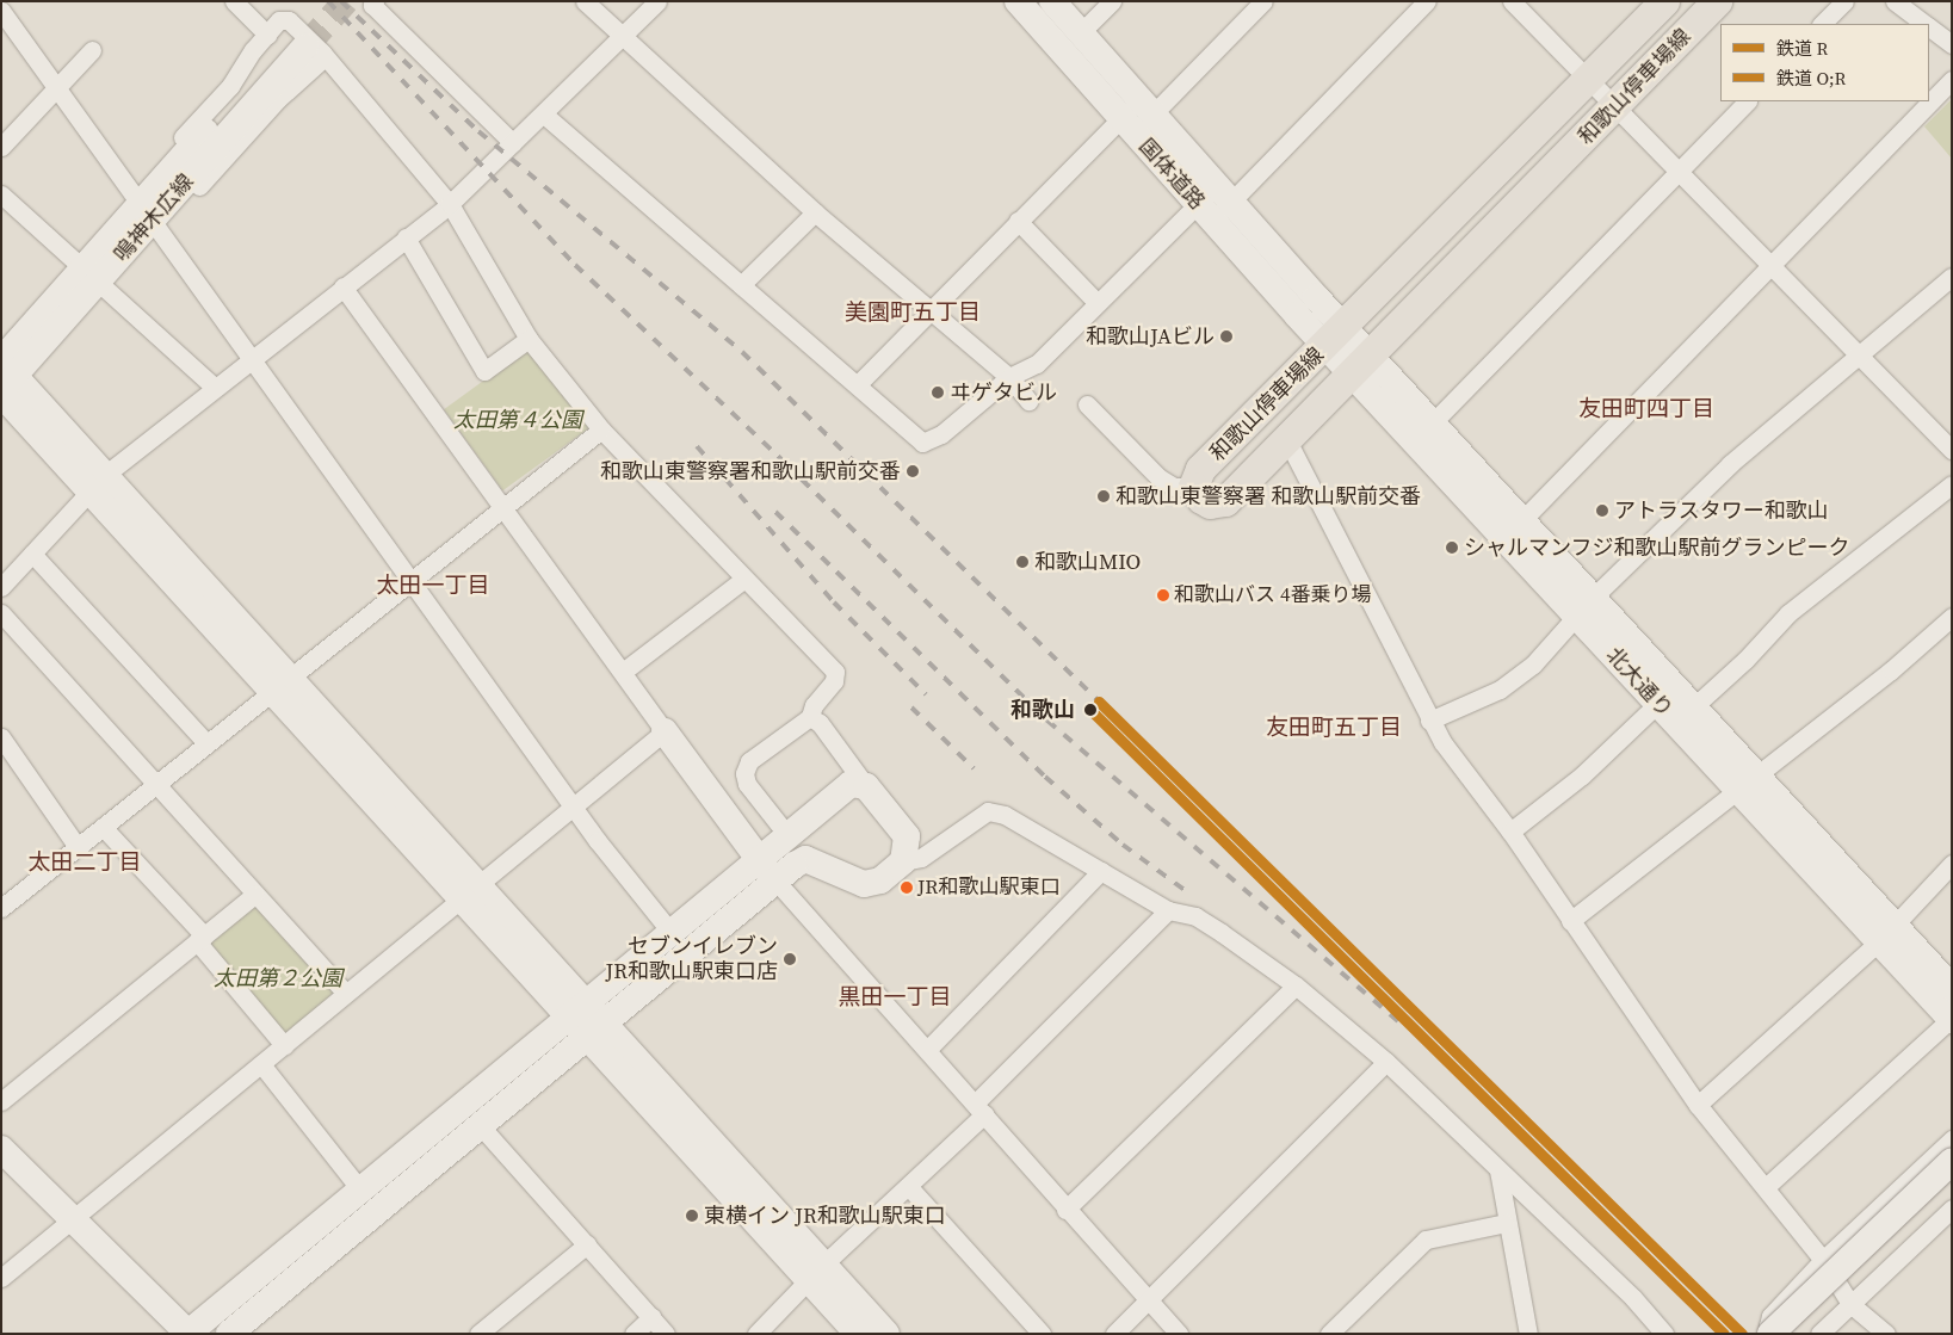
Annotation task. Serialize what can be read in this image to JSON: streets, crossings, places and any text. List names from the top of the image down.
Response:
{
  "streets": {
    "main road": ["和歌山停車場線"],
    "street": ["国体道路", "鳴神木広線", "北大通り"]
  },
  "crossings": [
    ["和歌山停車場線", "国体道路"],
    ["和歌山停車場線", "北大通り"],
    ["国体道路", "北大通り"]
  ],
  "districts": [
    "美園町五丁目",
    "友田町四丁目",
    "太田一丁目",
    "友田町五丁目",
    "太田二丁目",
    "黒田一丁目"
  ],
  "parks": ["太田第４公園", "太田第２公園"],
  "places": [
    "和歌山JAビル",
    "ヰゲタビル",
    "和歌山東警察署和歌山駅前交番",
    "和歌山東警察署 和歌山駅前交番",
    "アトラスタワー和歌山",
    "シャルマンフジ和歌山駅前グランピーク",
    "和歌山MIO",
    "和歌山バス 4番乗り場",
    "和歌山",
    "JR和歌山駅東口",
    "セブンイレブン JR和歌山駅東口店",
    "東横イン JR和歌山駅東口"
  ],
  "lines": ["rail line R", "rail line O;R"],
  "legend": ["鉄道 R", "鉄道 O;R"]
}
